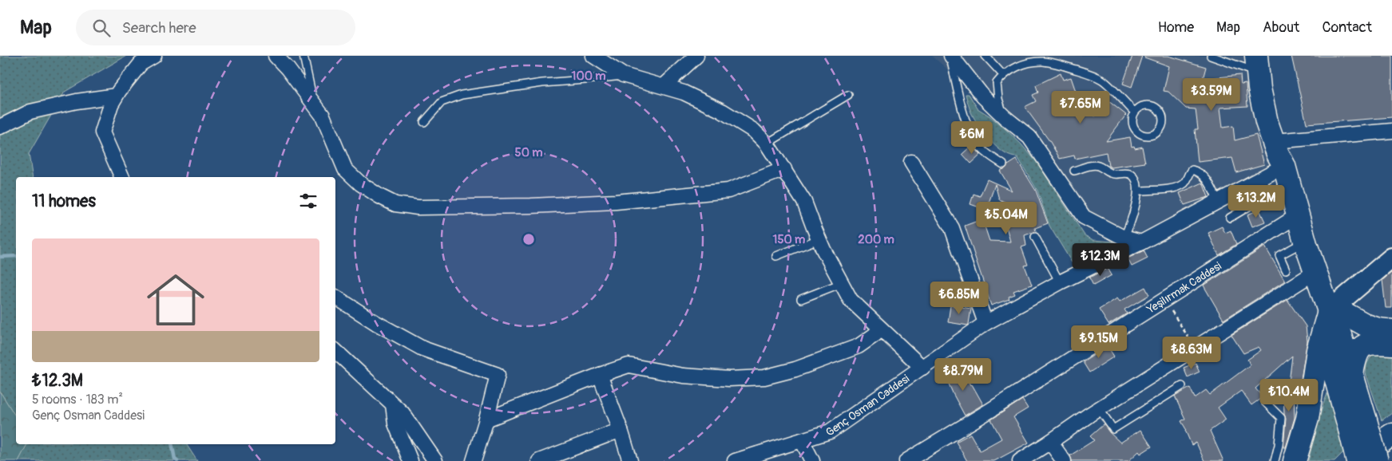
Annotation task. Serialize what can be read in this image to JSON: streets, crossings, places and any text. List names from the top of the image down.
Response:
{
  "streets": {
    "street": ["Yeşilırmak Caddesi", "Genç Osman Caddesi"]
  },
  "page": {
    "header": "Map",
    "search": "Search here",
    "nav": [
      "Home",
      "Map",
      "About",
      "Contact"
    ],
    "price": [
      "₺3.59M",
      "₺7.65M",
      "₺6M",
      "₺13.2M",
      "₺5.04M",
      "₺12.3M",
      "₺6.85M",
      "₺9.15M",
      "₺8.63M",
      "₺8.79M",
      "₺10.4M"
    ],
    "heading": "11 homes",
    "list": [
      {
        "name": "₺12.3M",
        "note": "5 rooms · 183 m² · Genç Osman Caddesi"
      }
    ]
  },
  "rings": [
    "100 m",
    "50 m",
    "150 m",
    "200 m"
  ]
}
